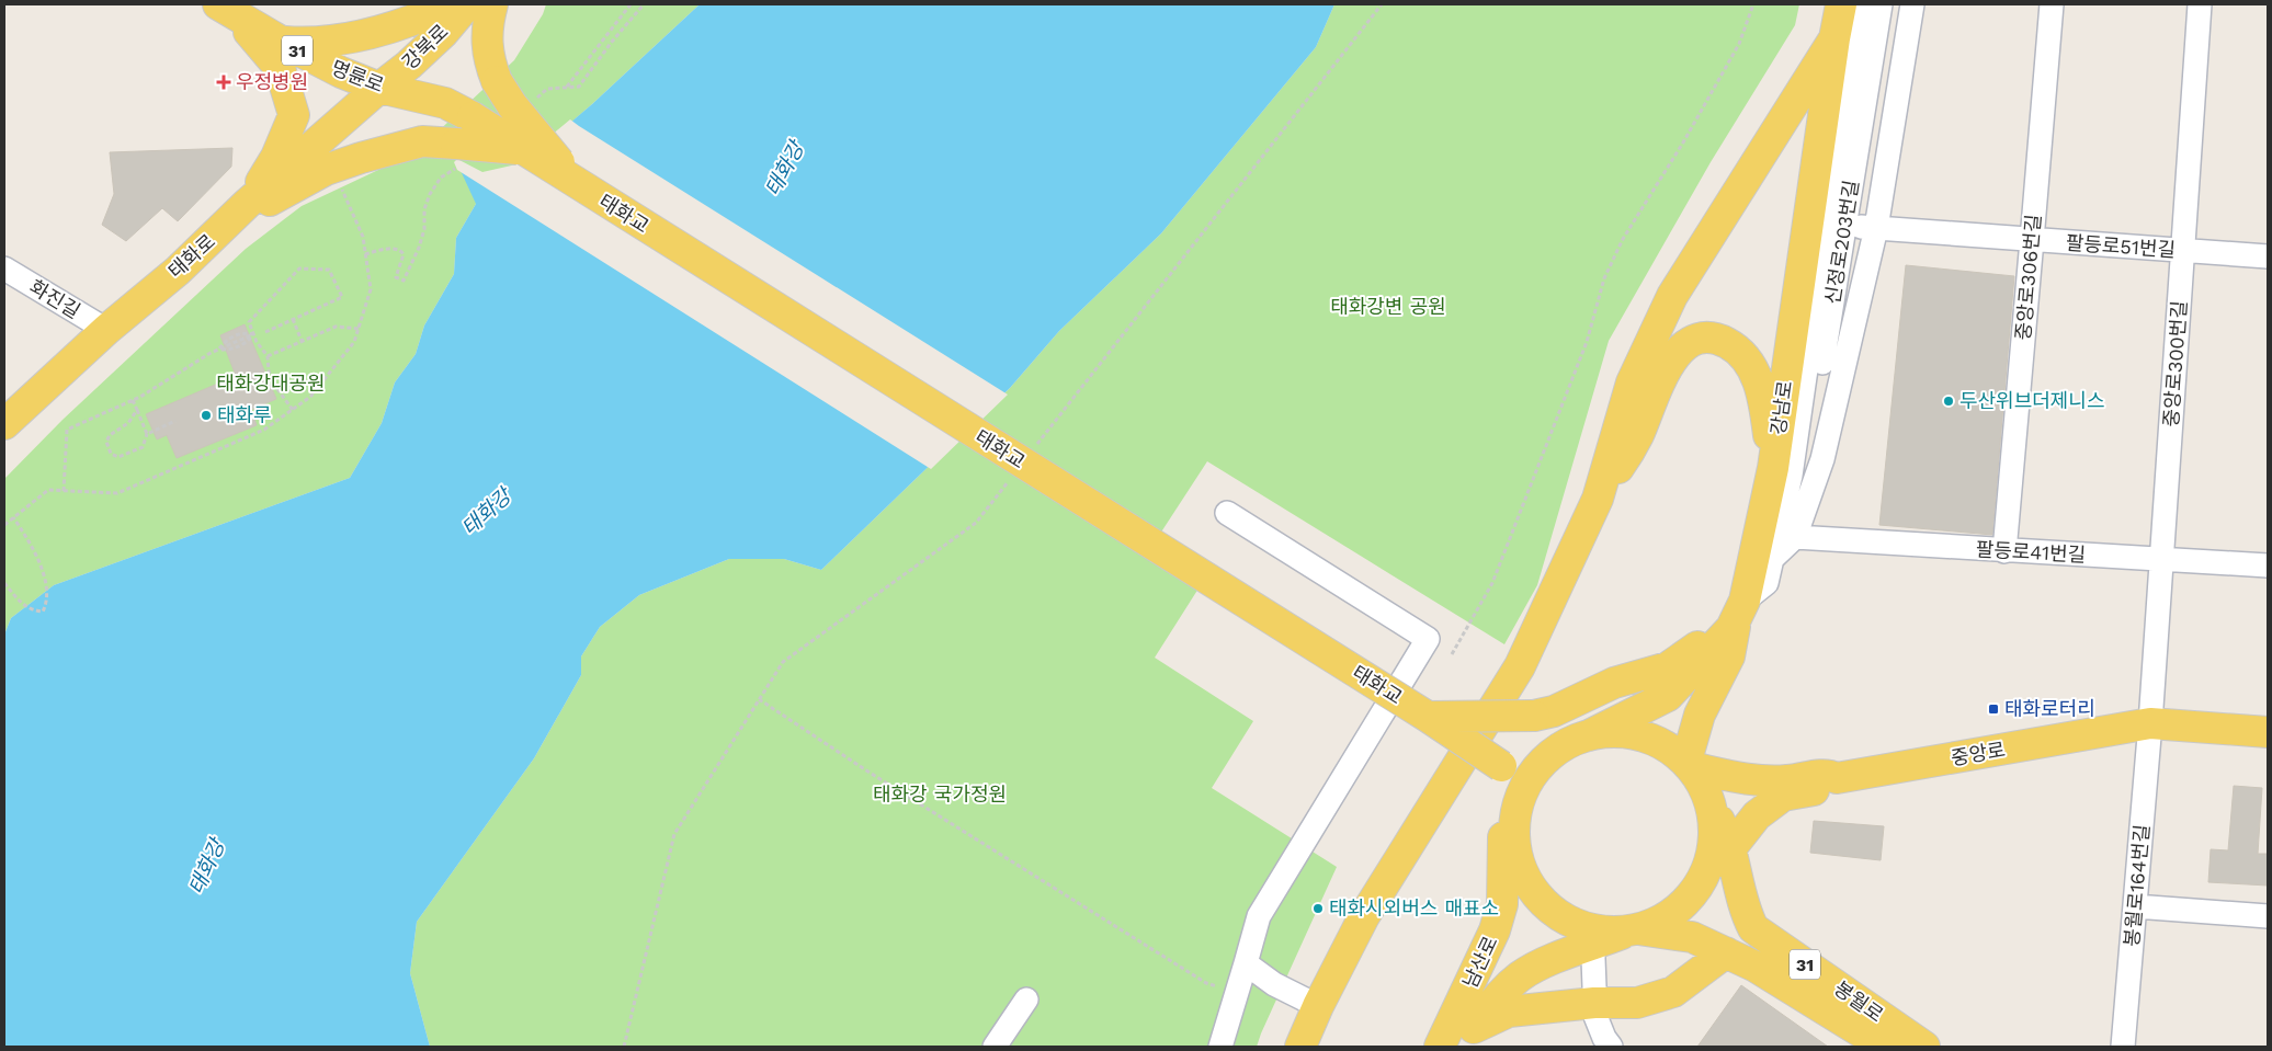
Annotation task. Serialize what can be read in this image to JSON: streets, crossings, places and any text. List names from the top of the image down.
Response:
{
  "streets": {
    "main road": [
      "강북로",
      "31",
      "명륜로",
      "태화교",
      "태화로",
      "강남로",
      "중앙로",
      "남산로",
      "봉월로"
    ],
    "street": [
      "신정로203번길",
      "팔등로51번길",
      "중앙로306번길",
      "화진길",
      "중앙로300번길",
      "팔등로41번길",
      "봉월로164번길"
    ]
  },
  "crossings": [
    ["강북로", "명륜로"],
    ["강북로", "태화로"],
    ["명륜로", "태화교"],
    ["명륜로", "태화로"],
    ["신정로203번길", "팔등로51번길"],
    ["신정로203번길", "강남로"],
    ["팔등로51번길", "중앙로306번길"],
    ["팔등로51번길", "중앙로300번길"],
    ["태화로", "화진길"],
    ["중앙로306번길", "팔등로41번길"],
    ["중앙로300번길", "팔등로41번길"],
    ["중앙로300번길", "중앙로"],
    ["중앙로300번길", "봉월로164번길"],
    ["중앙로", "봉월로164번길"]
  ],
  "water": ["태화강"],
  "parks": ["태화강변 공원", "태화강대공원", "태화강 국가정원"],
  "places": {
    "health": ["우정병원"],
    "other": ["두산위브더제니스", "태화루", "태화시외버스 매표소"],
    "transit": ["태화로터리"]
  }
}
